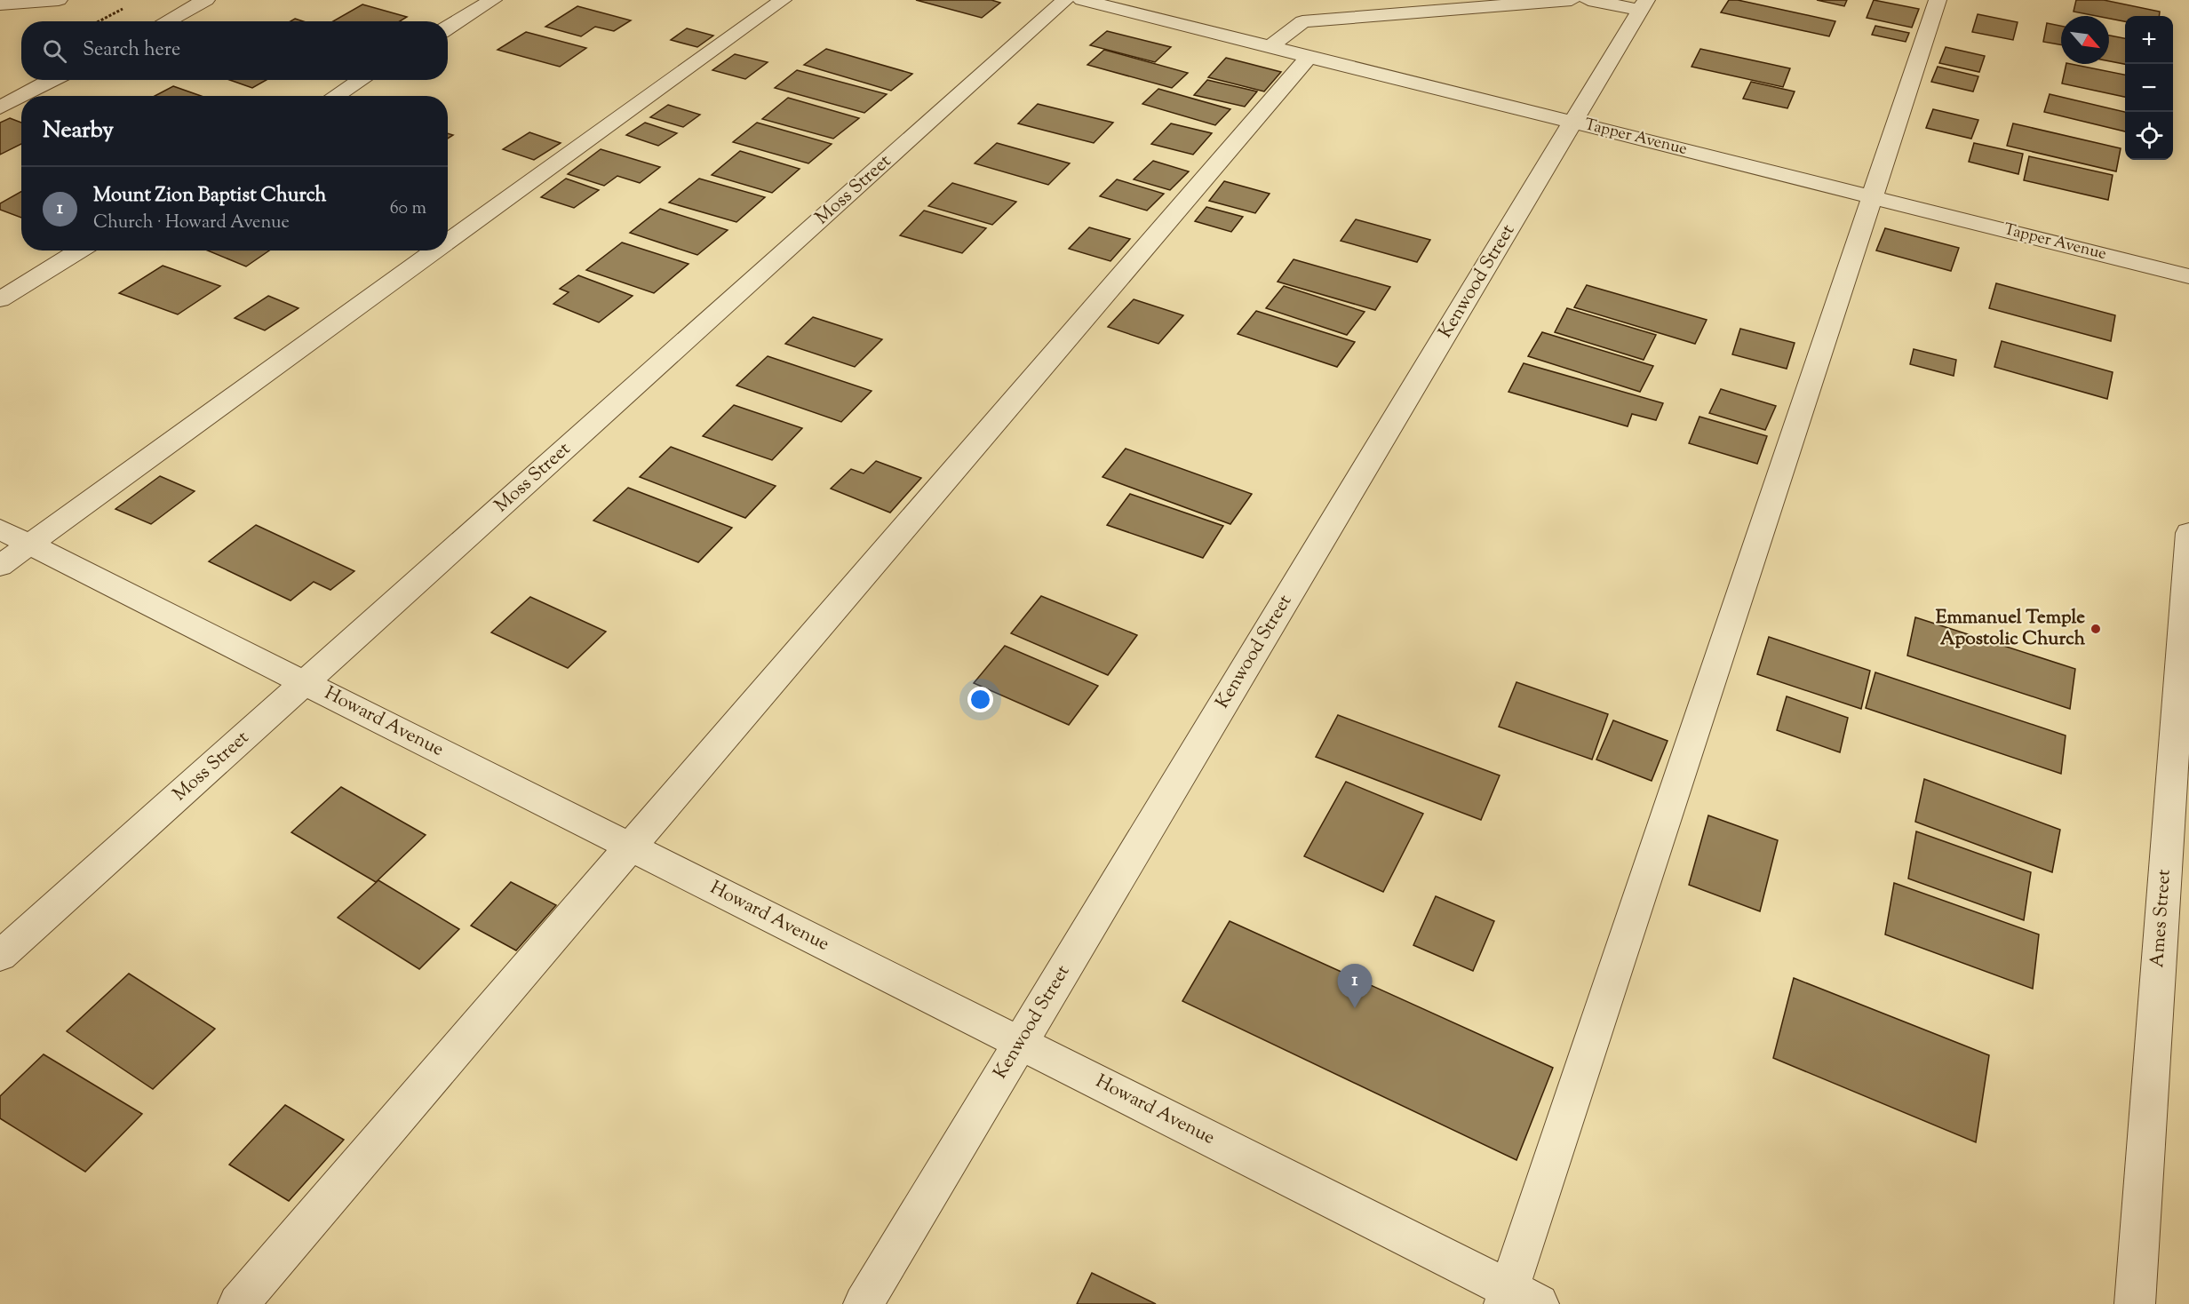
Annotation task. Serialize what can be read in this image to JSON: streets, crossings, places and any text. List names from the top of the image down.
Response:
{
  "streets": {
    "street": [
      "Tapper Avenue",
      "Moss Street",
      "Kenwood Street",
      "Howard Avenue",
      "Ames Street"
    ]
  },
  "crossings": [
    ["Tapper Avenue", "Kenwood Street"],
    ["Moss Street", "Howard Avenue"],
    ["Kenwood Street", "Howard Avenue"]
  ],
  "places": ["Emmanuel Temple Apostolic Church"],
  "north": "bottom right",
  "page": {
    "map_buttons": ["+", "−"],
    "search": "Search here",
    "heading": "Nearby",
    "list": [
      {
        "mark": "1",
        "name": "Mount Zion Baptist Church",
        "note": "Church · Howard Avenue",
        "value": "60 m"
      }
    ],
    "pins": "1"
  }
}
